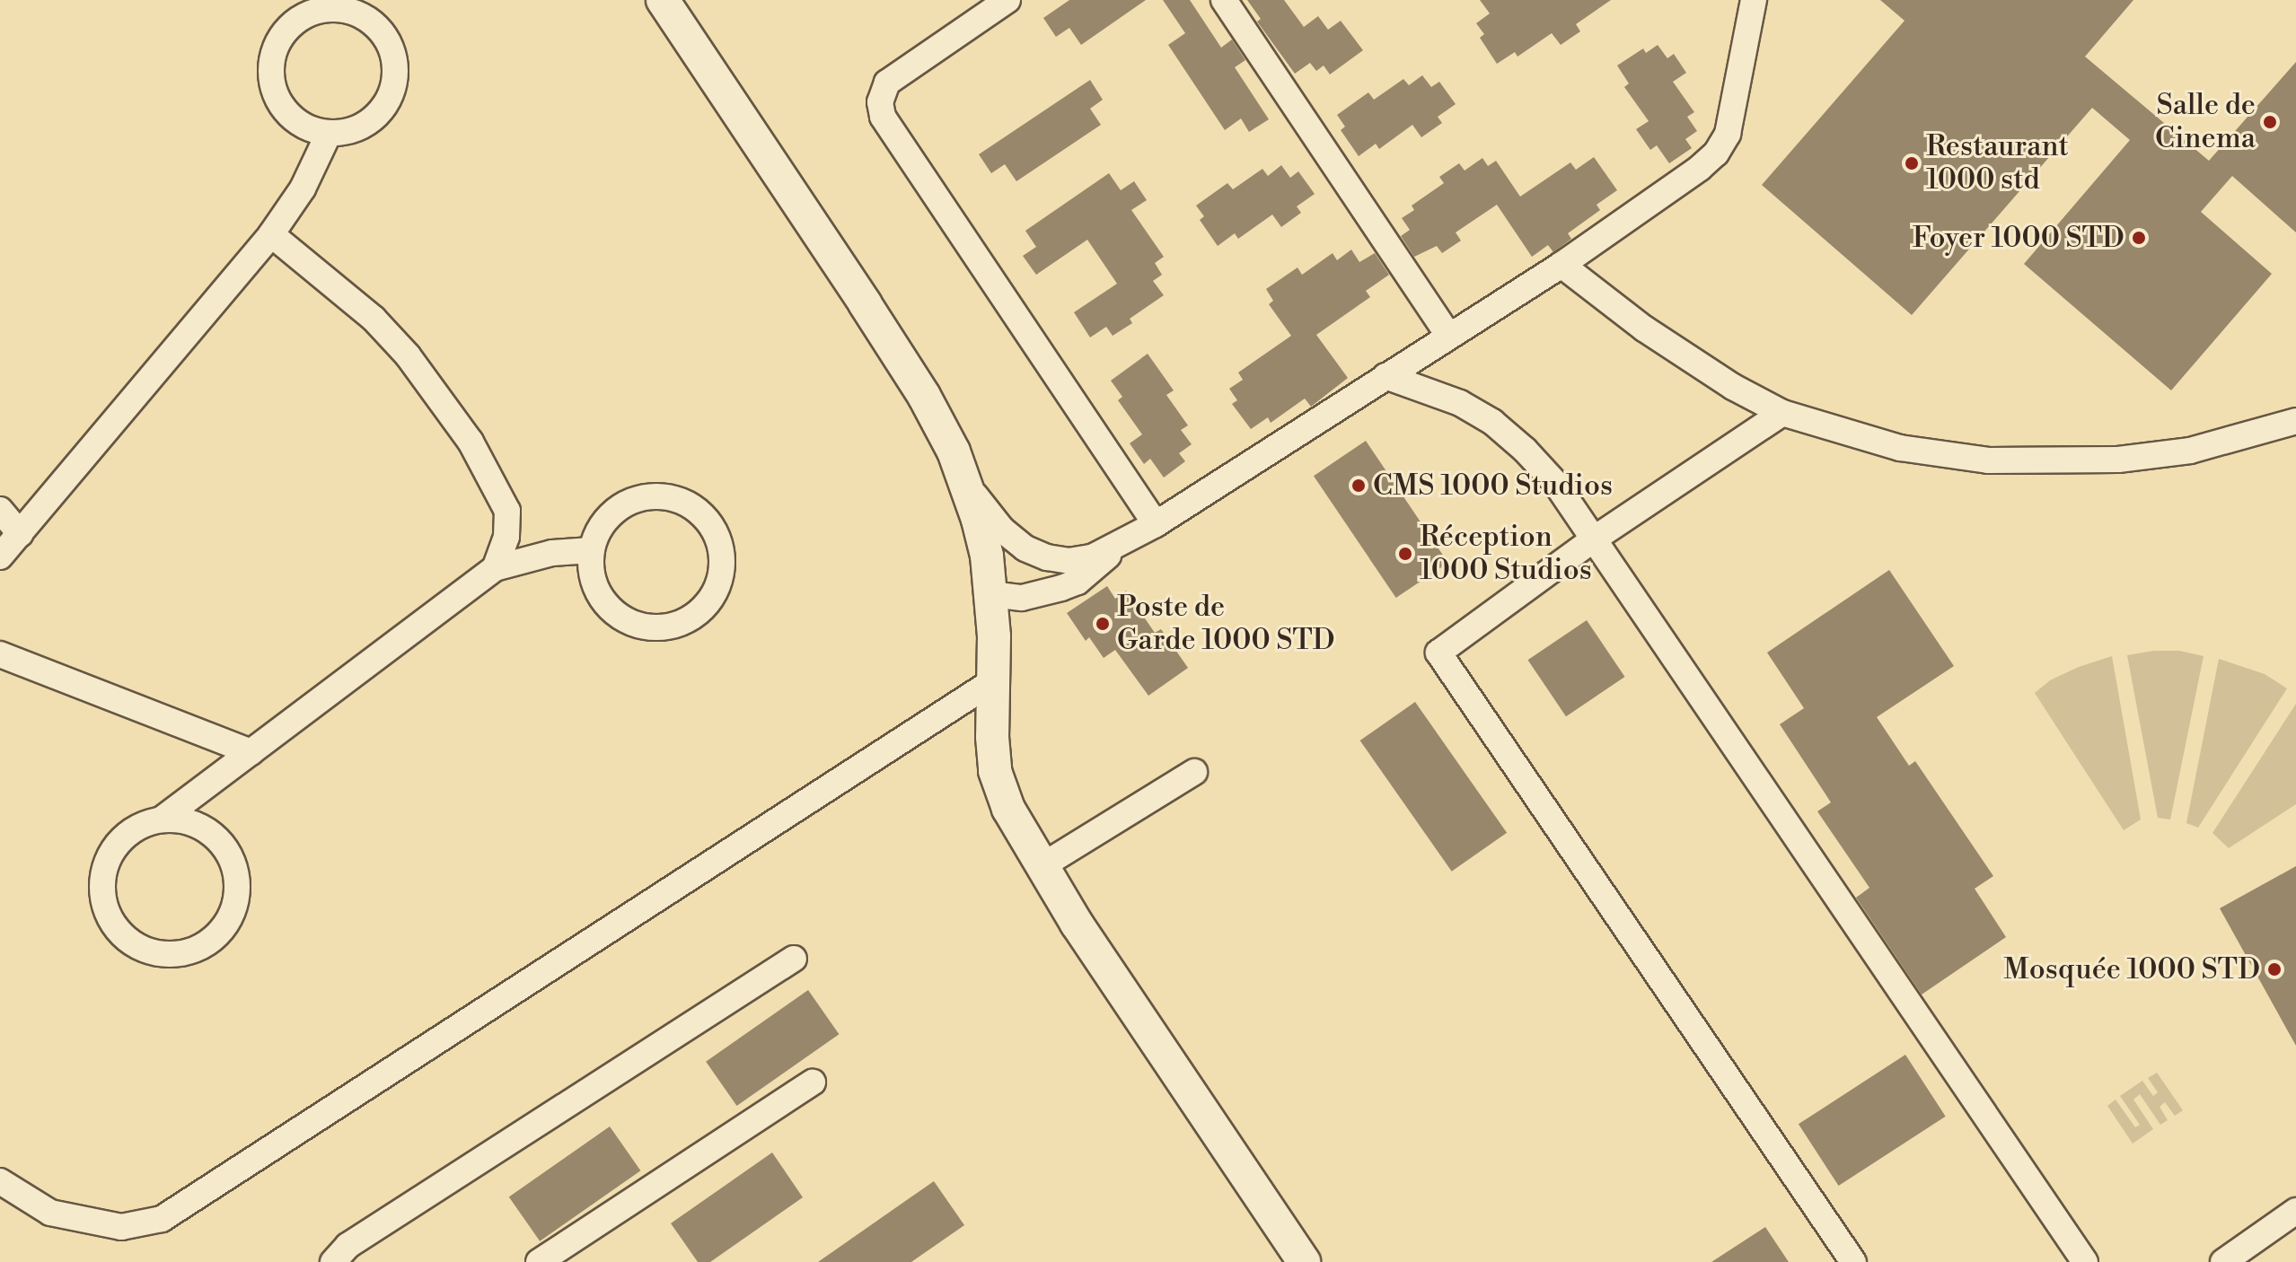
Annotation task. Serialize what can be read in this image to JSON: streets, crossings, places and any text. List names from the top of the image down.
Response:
{
  "places": [
    "Salle de Cinema",
    "Restaurant 1000 std",
    "Foyer 1000 STD",
    "CMS 1000 Studios",
    "Réception 1000 Studios",
    "Poste de Garde 1000 STD",
    "Mosquée 1000 STD"
  ]
}
